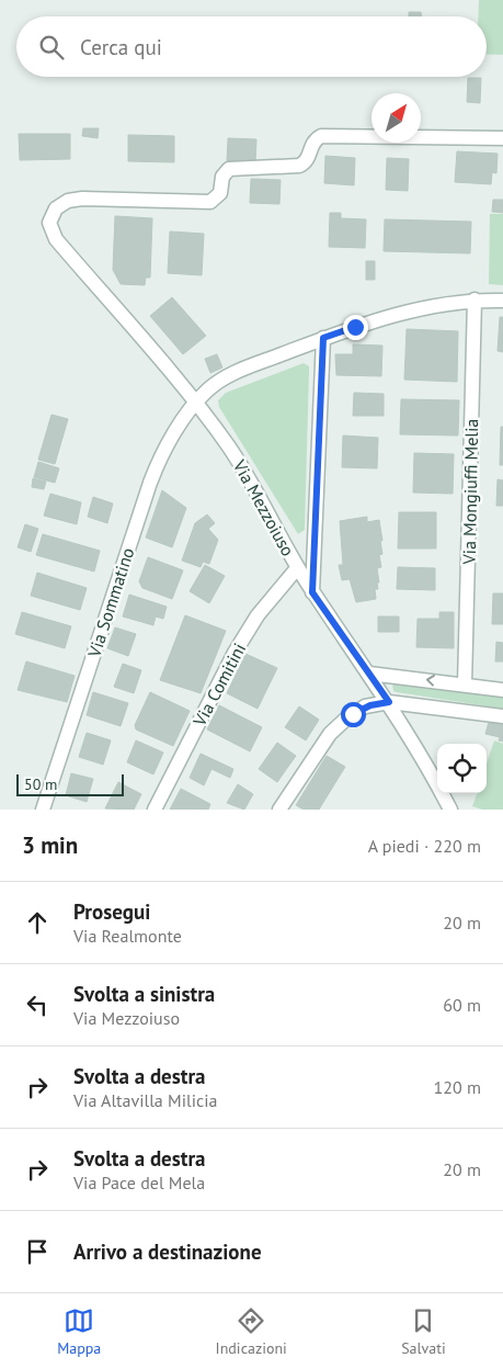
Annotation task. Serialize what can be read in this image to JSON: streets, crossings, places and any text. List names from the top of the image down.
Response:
{
  "streets": {
    "street": [
      "Via Mongiuffi Melia",
      "Via Mezzoiuso",
      "Via Sommatino",
      "Via Comitini"
    ]
  },
  "crossings": [
    ["Via Mongiuffi Melia", "Via Sommatino"],
    ["Via Mezzoiuso", "Via Sommatino"],
    ["Via Mezzoiuso", "Via Comitini"]
  ],
  "scale_bar": "50 m",
  "north": "top right",
  "page": {
    "search": "Cerca qui",
    "scale": "50 m",
    "heading": ["3 min", "A piedi · 220 m"],
    "list": [
      ["Prosegui", "Via Realmonte", "20 m"],
      ["Svolta a sinistra", "Via Mezzoiuso", "60 m"],
      ["Svolta a destra", "Via Altavilla Milicia", "120 m"],
      ["Svolta a destra", "Via Pace del Mela", "20 m"],
      "Arrivo a destinazione"
    ],
    "nav": ["Mappa", "Indicazioni", "Salvati"]
  }
}
